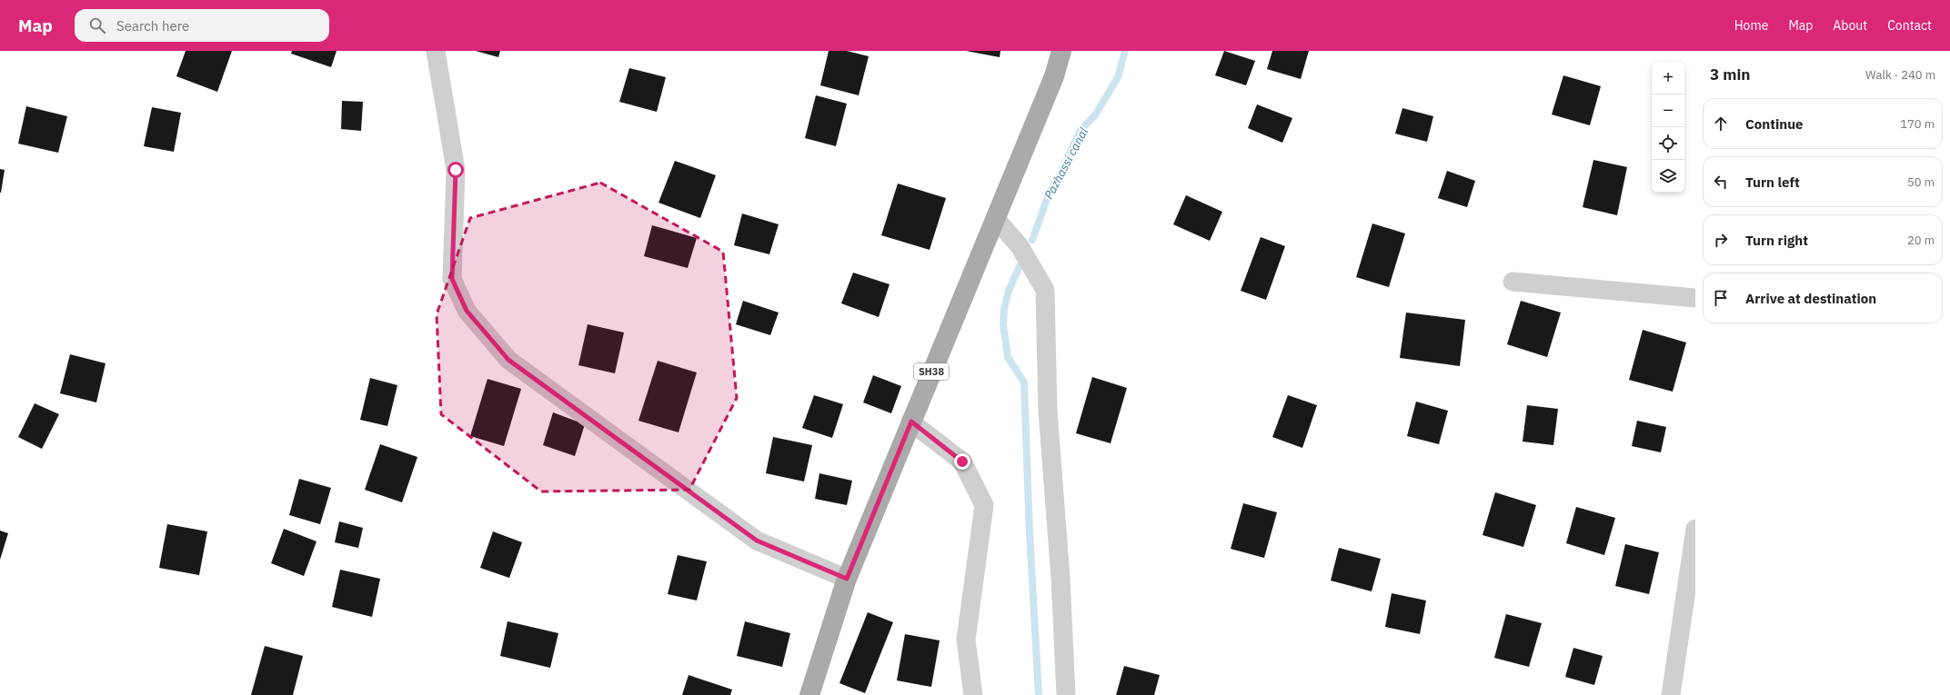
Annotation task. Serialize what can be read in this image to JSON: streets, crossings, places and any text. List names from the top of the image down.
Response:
{
  "streets": {
    "main road": ["SH38"]
  },
  "water": ["Pazhassi canal"],
  "page": {
    "header": "Map",
    "search": "Search here",
    "nav": [
      "Home",
      "Map",
      "About",
      "Contact"
    ],
    "heading": ["3 min", "Walk · 240 m"],
    "map_buttons": ["+", "−"],
    "list": [
      ["Continue", "170 m"],
      ["Turn left", "50 m"],
      ["Turn right", "20 m"],
      "Arrive at destination"
    ]
  }
}
